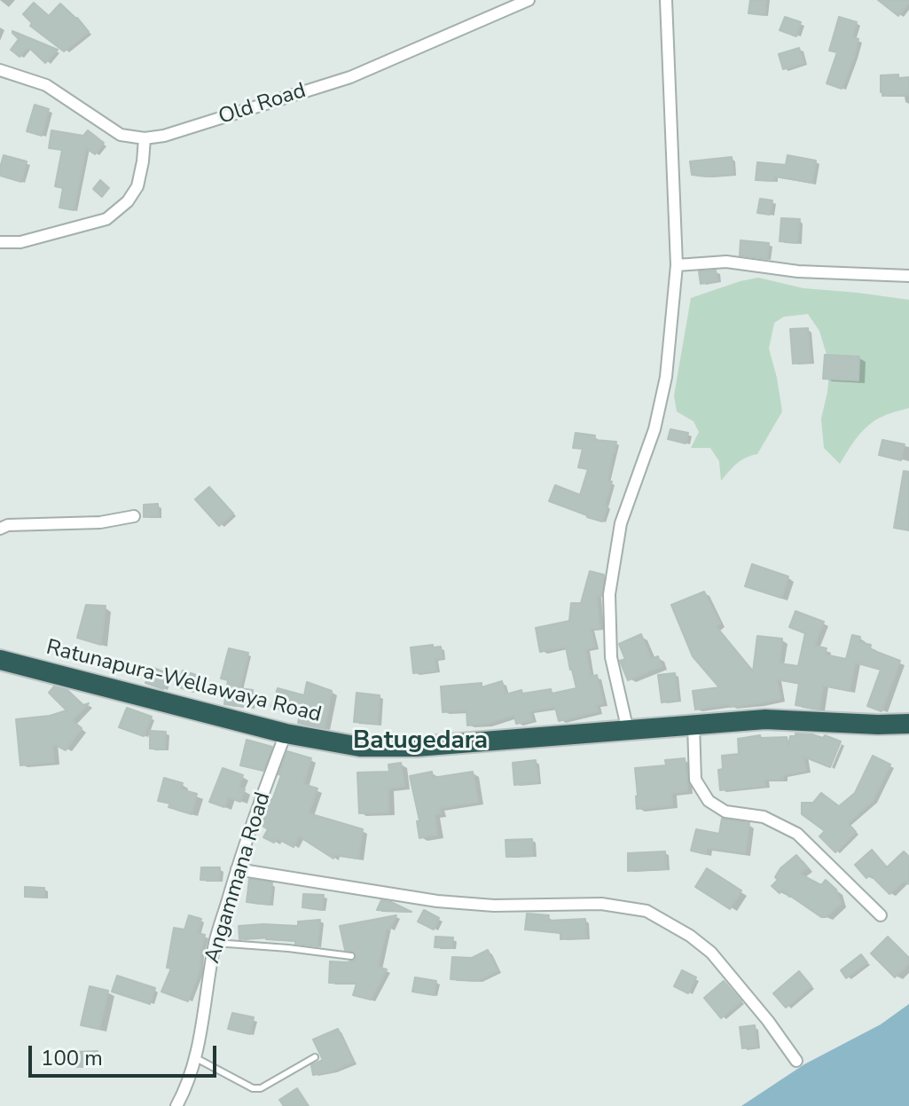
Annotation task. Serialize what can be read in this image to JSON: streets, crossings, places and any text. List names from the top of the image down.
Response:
{
  "streets": {
    "highway": ["Ratunapura-Wellawaya Road"],
    "street": ["Old Road", "Angammana Road"]
  },
  "crossings": [
    ["Ratunapura-Wellawaya Road", "Angammana Road"]
  ],
  "districts": ["Batugedara"],
  "scale_bar": "100 m"
}
